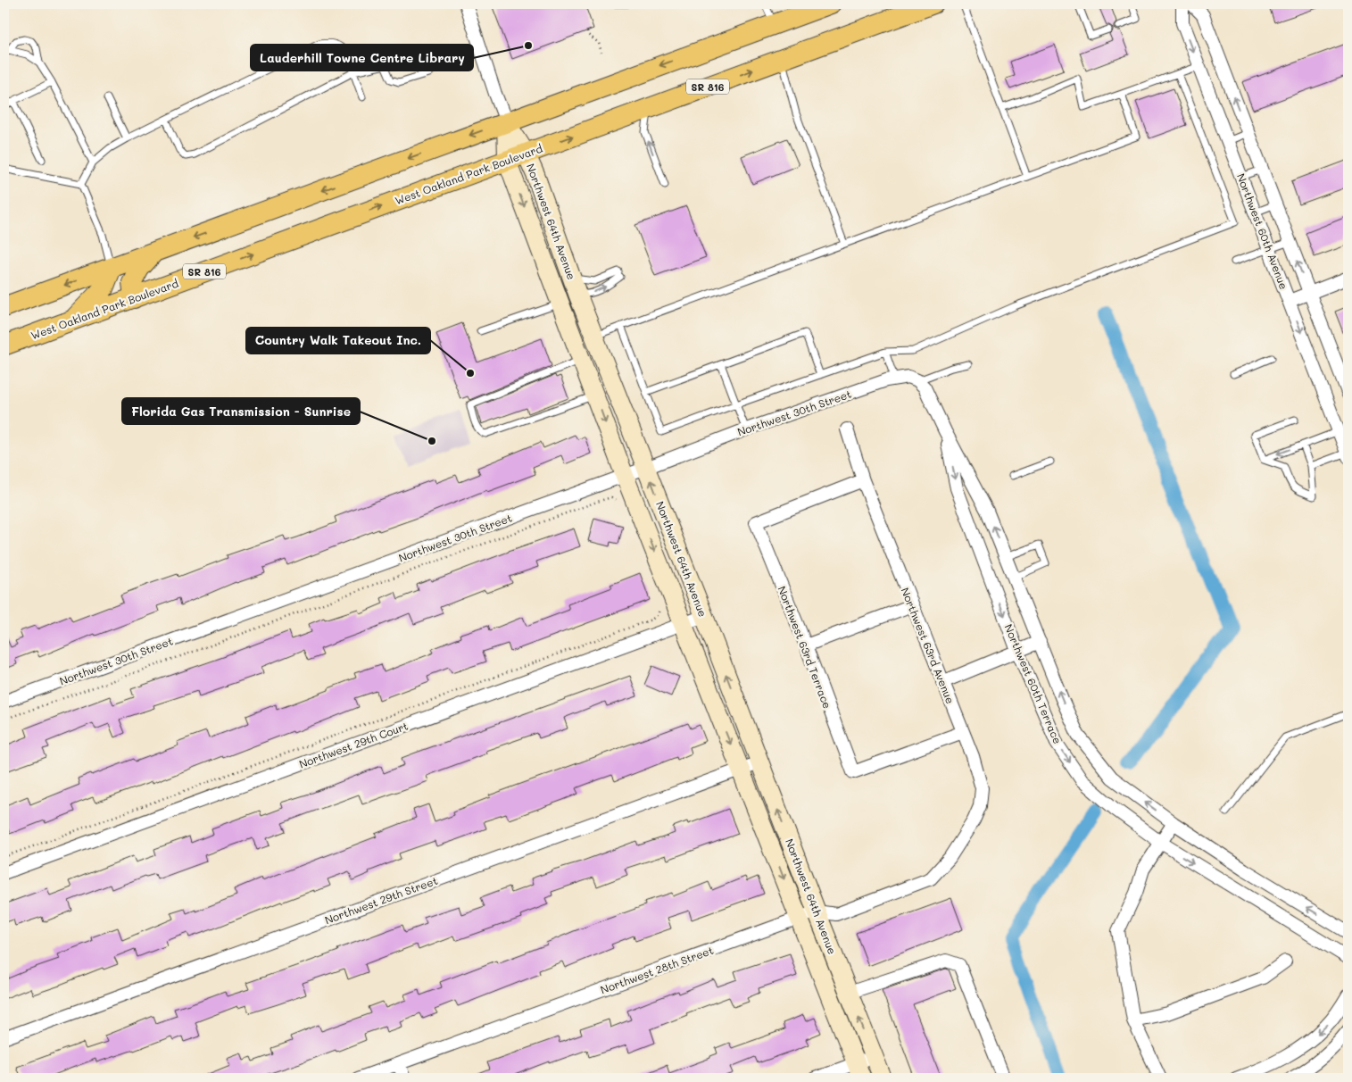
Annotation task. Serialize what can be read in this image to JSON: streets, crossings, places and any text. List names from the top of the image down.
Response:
{
  "streets": {
    "main road": ["SR 816", "West Oakland Park Boulevard"],
    "street": [
      "Northwest 64th Avenue",
      "Northwest 60th Avenue",
      "Northwest 30th Street",
      "Northwest 63rd Avenue",
      "Northwest 63rd Terrace",
      "Northwest 60th Terrace",
      "Northwest 29th Court",
      "Northwest 29th Street",
      "Northwest 28th Street"
    ]
  },
  "crossings": [
    ["West Oakland Park Boulevard", "Northwest 64th Avenue"],
    ["Northwest 64th Avenue", "Northwest 30th Street"],
    ["Northwest 64th Avenue", "Northwest 29th Court"],
    ["Northwest 64th Avenue", "Northwest 29th Street"],
    ["Northwest 64th Avenue", "Northwest 28th Street"],
    ["Northwest 30th Street", "Northwest 60th Terrace"],
    ["Northwest 63rd Avenue", "Northwest 63rd Terrace"],
    ["Northwest 63rd Avenue", "Northwest 28th Street"]
  ],
  "places": ["Lauderhill Towne Centre Library", "Country Walk Takeout Inc.", "Florida Gas Transmission - Sunrise"]
}
